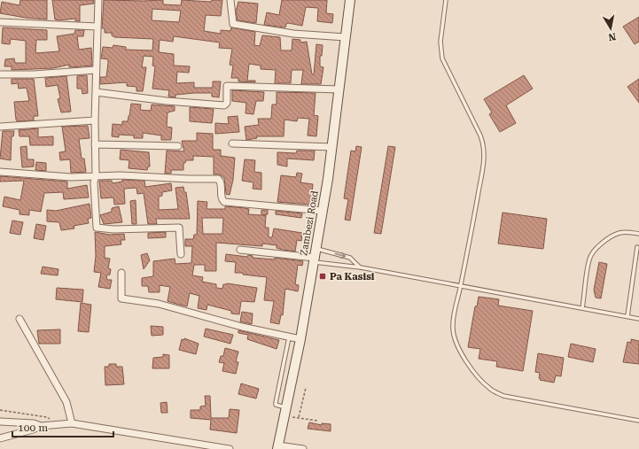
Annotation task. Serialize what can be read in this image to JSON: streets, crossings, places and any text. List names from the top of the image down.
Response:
{
  "streets": {
    "main road": ["Zambezi Road"]
  },
  "places": {
    "transit": ["Pa Kasisi"]
  },
  "scale_bar": "100 m",
  "north": "bottom"
}
